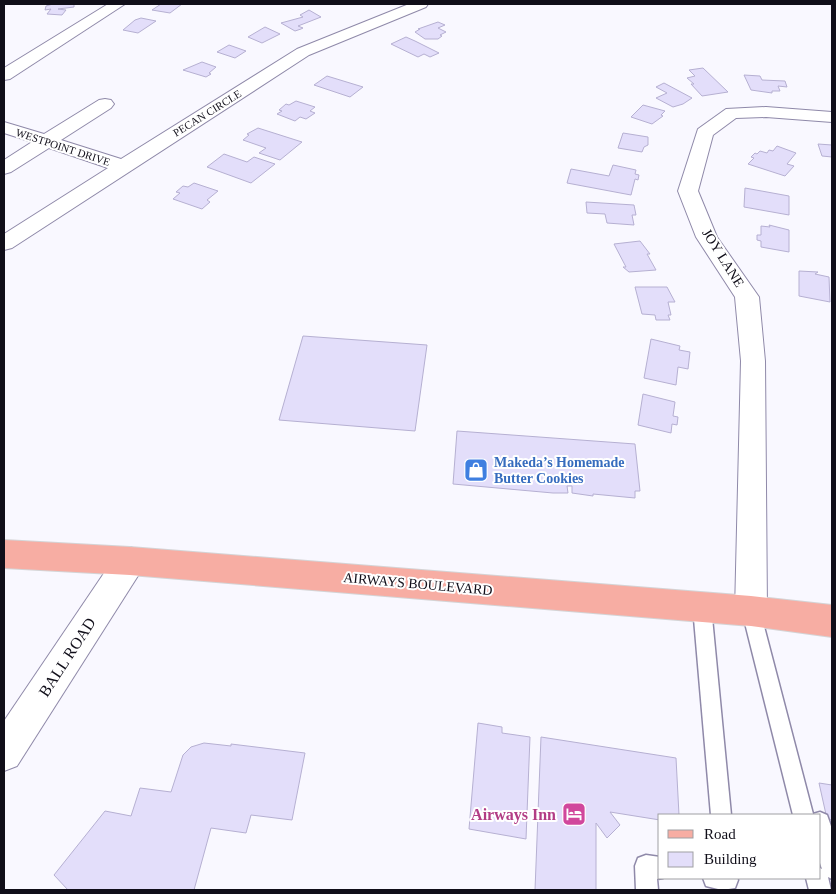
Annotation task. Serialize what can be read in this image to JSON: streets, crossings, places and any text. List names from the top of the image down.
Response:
{
  "streets": {
    "main road": ["AIRWAYS BOULEVARD"],
    "street": [
      "PECAN CIRCLE",
      "WESTPOINT DRIVE",
      "JOY LANE",
      "BALL ROAD"
    ]
  },
  "crossings": [
    ["PECAN CIRCLE", "WESTPOINT DRIVE"],
    ["JOY LANE", "AIRWAYS BOULEVARD"],
    ["AIRWAYS BOULEVARD", "BALL ROAD"]
  ],
  "places": {
    "shop": ["Makeda’s Homemade Butter Cookies"],
    "hotel": ["Airways Inn"]
  },
  "legend": ["Road", "Building"]
}
